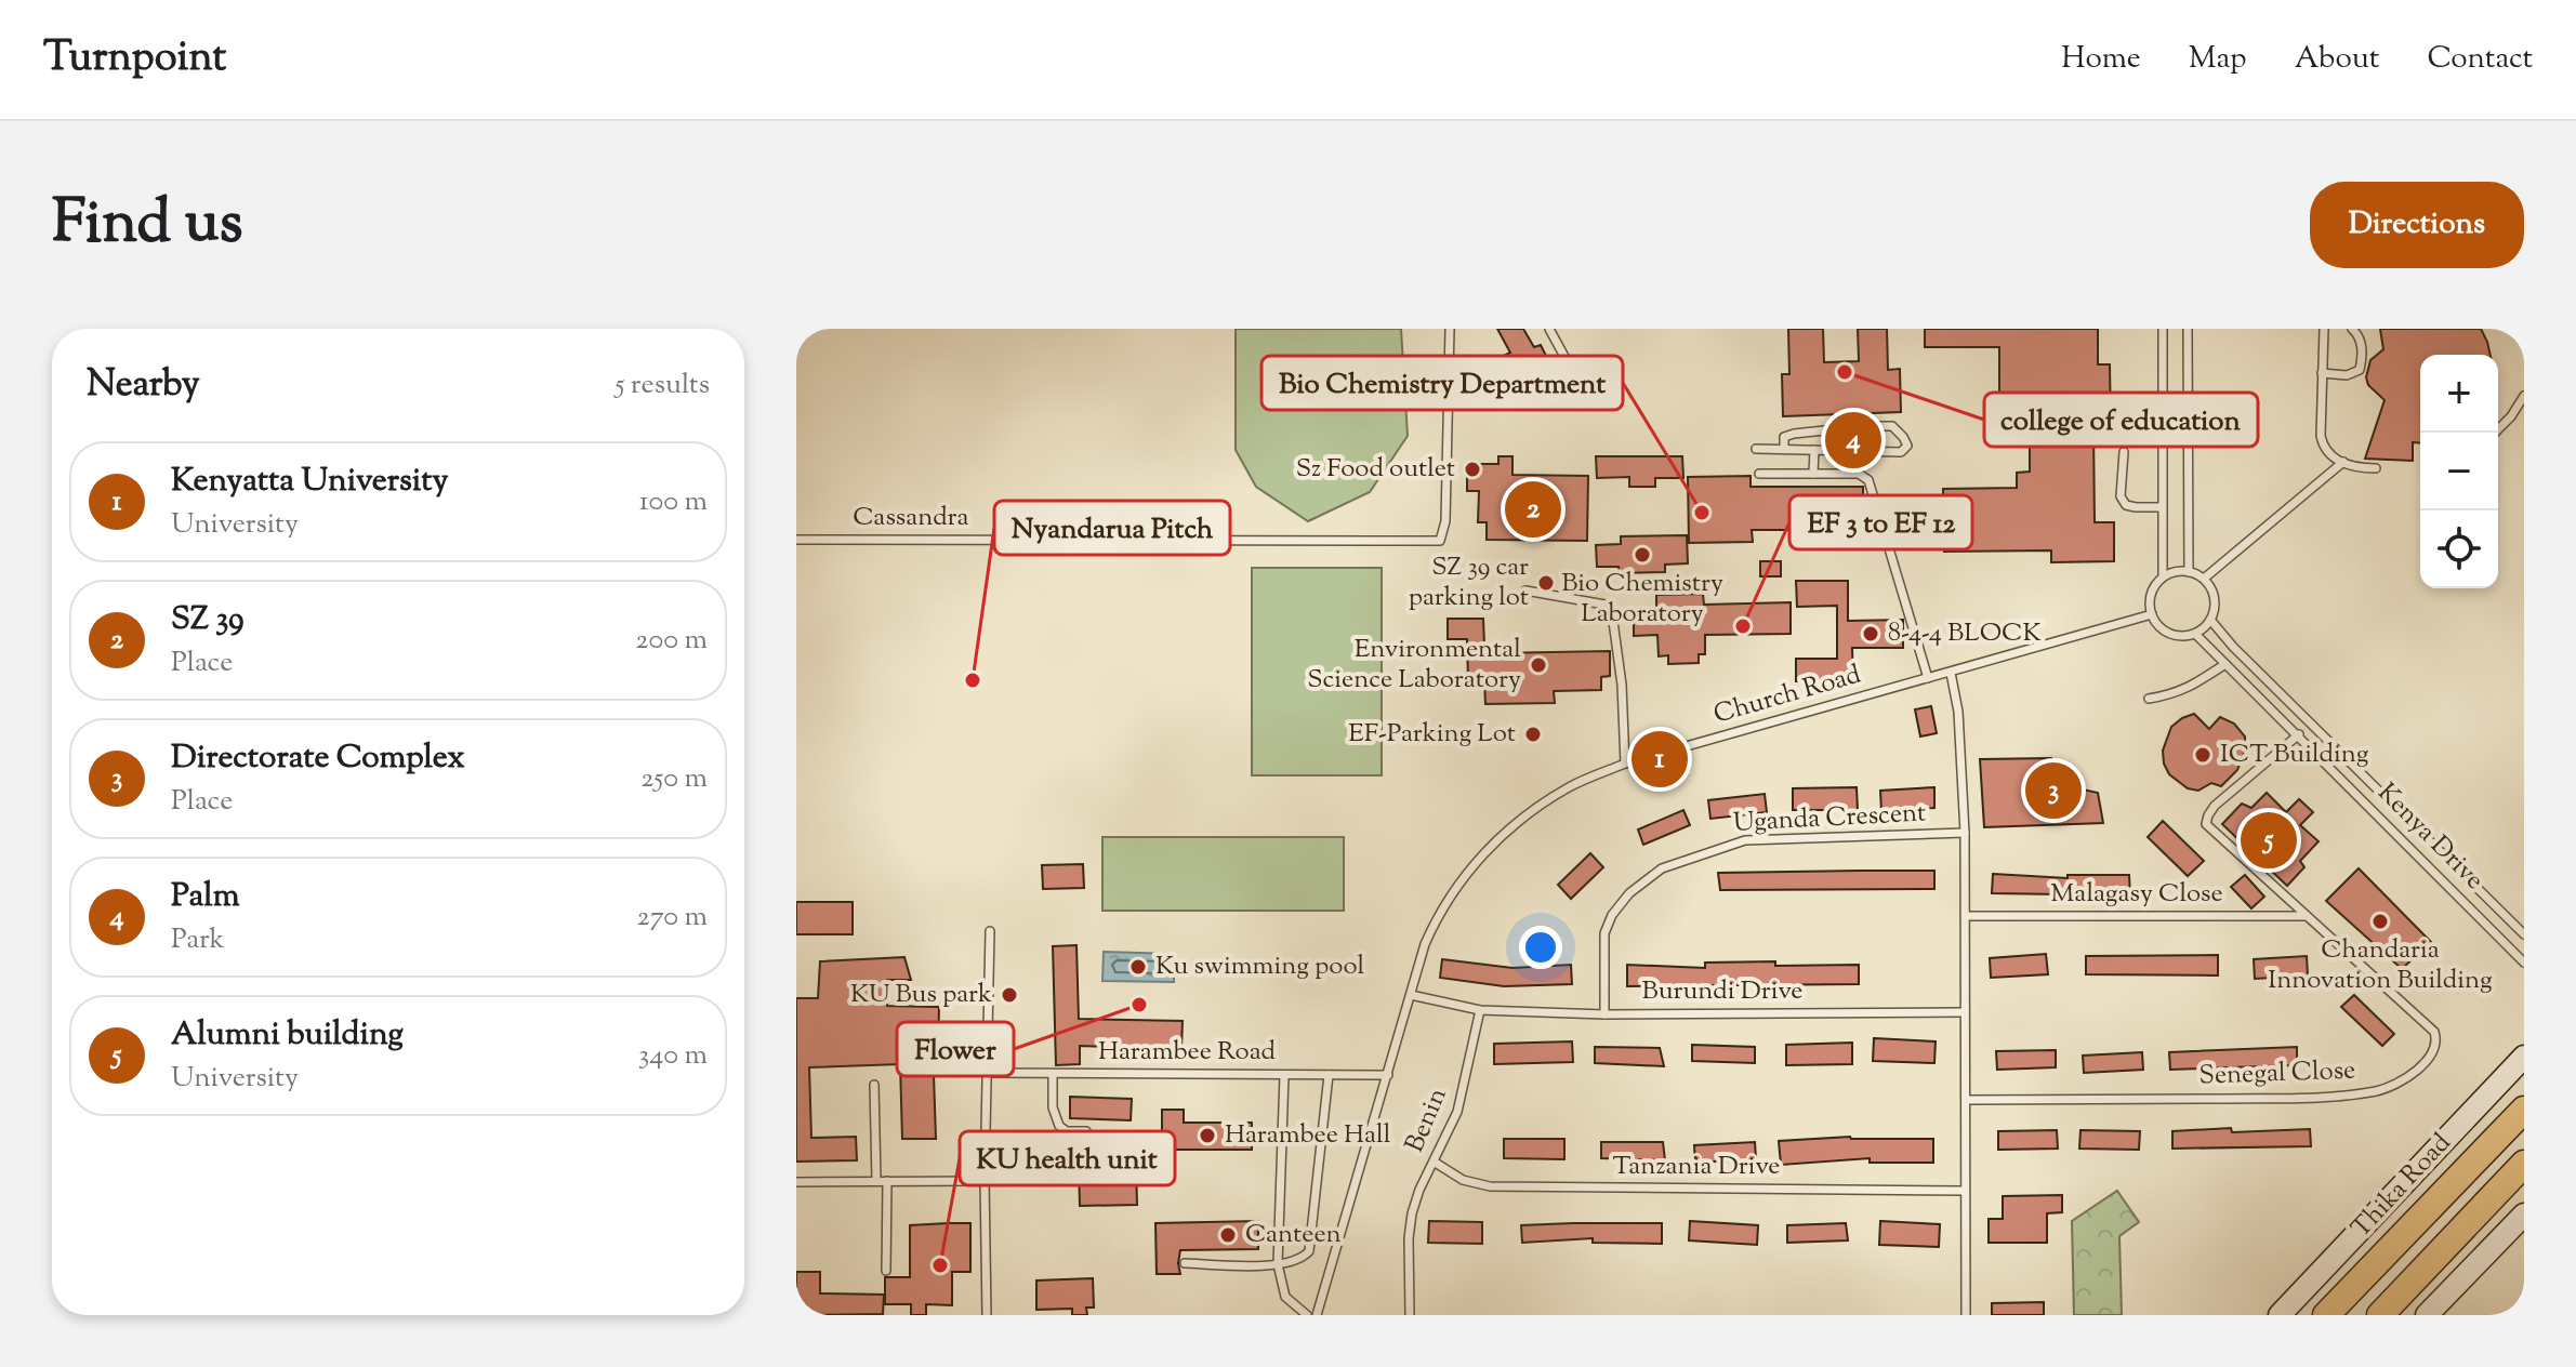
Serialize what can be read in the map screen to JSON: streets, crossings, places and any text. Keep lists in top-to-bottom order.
{
  "streets": {
    "highway": ["Thika Road"],
    "lane": [
      "Cassandra",
      "Church Road",
      "Uganda Crescent",
      "Kenya Drive",
      "Malagasy Close",
      "Burundi Drive",
      "Harambee Road",
      "Senegal Close",
      "Benin",
      "Tanzania Drive"
    ]
  },
  "crossings": [
    ["Church Road", "Kenya Drive"],
    ["Church Road", "Harambee Road"],
    ["Uganda Crescent", "Burundi Drive"],
    ["Malagasy Close", "Senegal Close"],
    ["Burundi Drive", "Benin"],
    ["Benin", "Tanzania Drive"]
  ],
  "places": [
    "college of education",
    "Sz Food outlet",
    "Bio Chemistry Department",
    "Bio Chemistry Laboratory",
    "SZ 39 car parking lot",
    "EF 3 to EF 12",
    "8-4-4 BLOCK",
    "Environmental Science Laboratory",
    "Nyandarua Pitch",
    "EF-Parking Lot",
    "ICT Building",
    "Chandaria Innovation Building",
    "Ku swimming pool",
    "KU Bus park",
    "Flower",
    "Harambee Hall",
    "Canteen",
    "KU health unit"
  ],
  "page": {
    "header": "Turnpoint",
    "nav": [
      "Home",
      "Map",
      "About",
      "Contact"
    ],
    "title": "Find us",
    "buttons": "Directions",
    "heading": ["Nearby", "5 results"],
    "map_buttons": ["+", "−"],
    "pins": [
      "4",
      "2",
      "1",
      "3",
      "5"
    ],
    "list": [
      {
        "mark": "1",
        "name": "Kenyatta University",
        "note": "University",
        "value": "100 m"
      },
      {
        "mark": "2",
        "name": "SZ 39",
        "note": "Place",
        "value": "200 m"
      },
      {
        "mark": "3",
        "name": "Directorate Complex",
        "note": "Place",
        "value": "250 m"
      },
      {
        "mark": "4",
        "name": "Palm",
        "note": "Park",
        "value": "270 m"
      },
      {
        "mark": "5",
        "name": "Alumni building",
        "note": "University",
        "value": "340 m"
      }
    ]
  }
}
